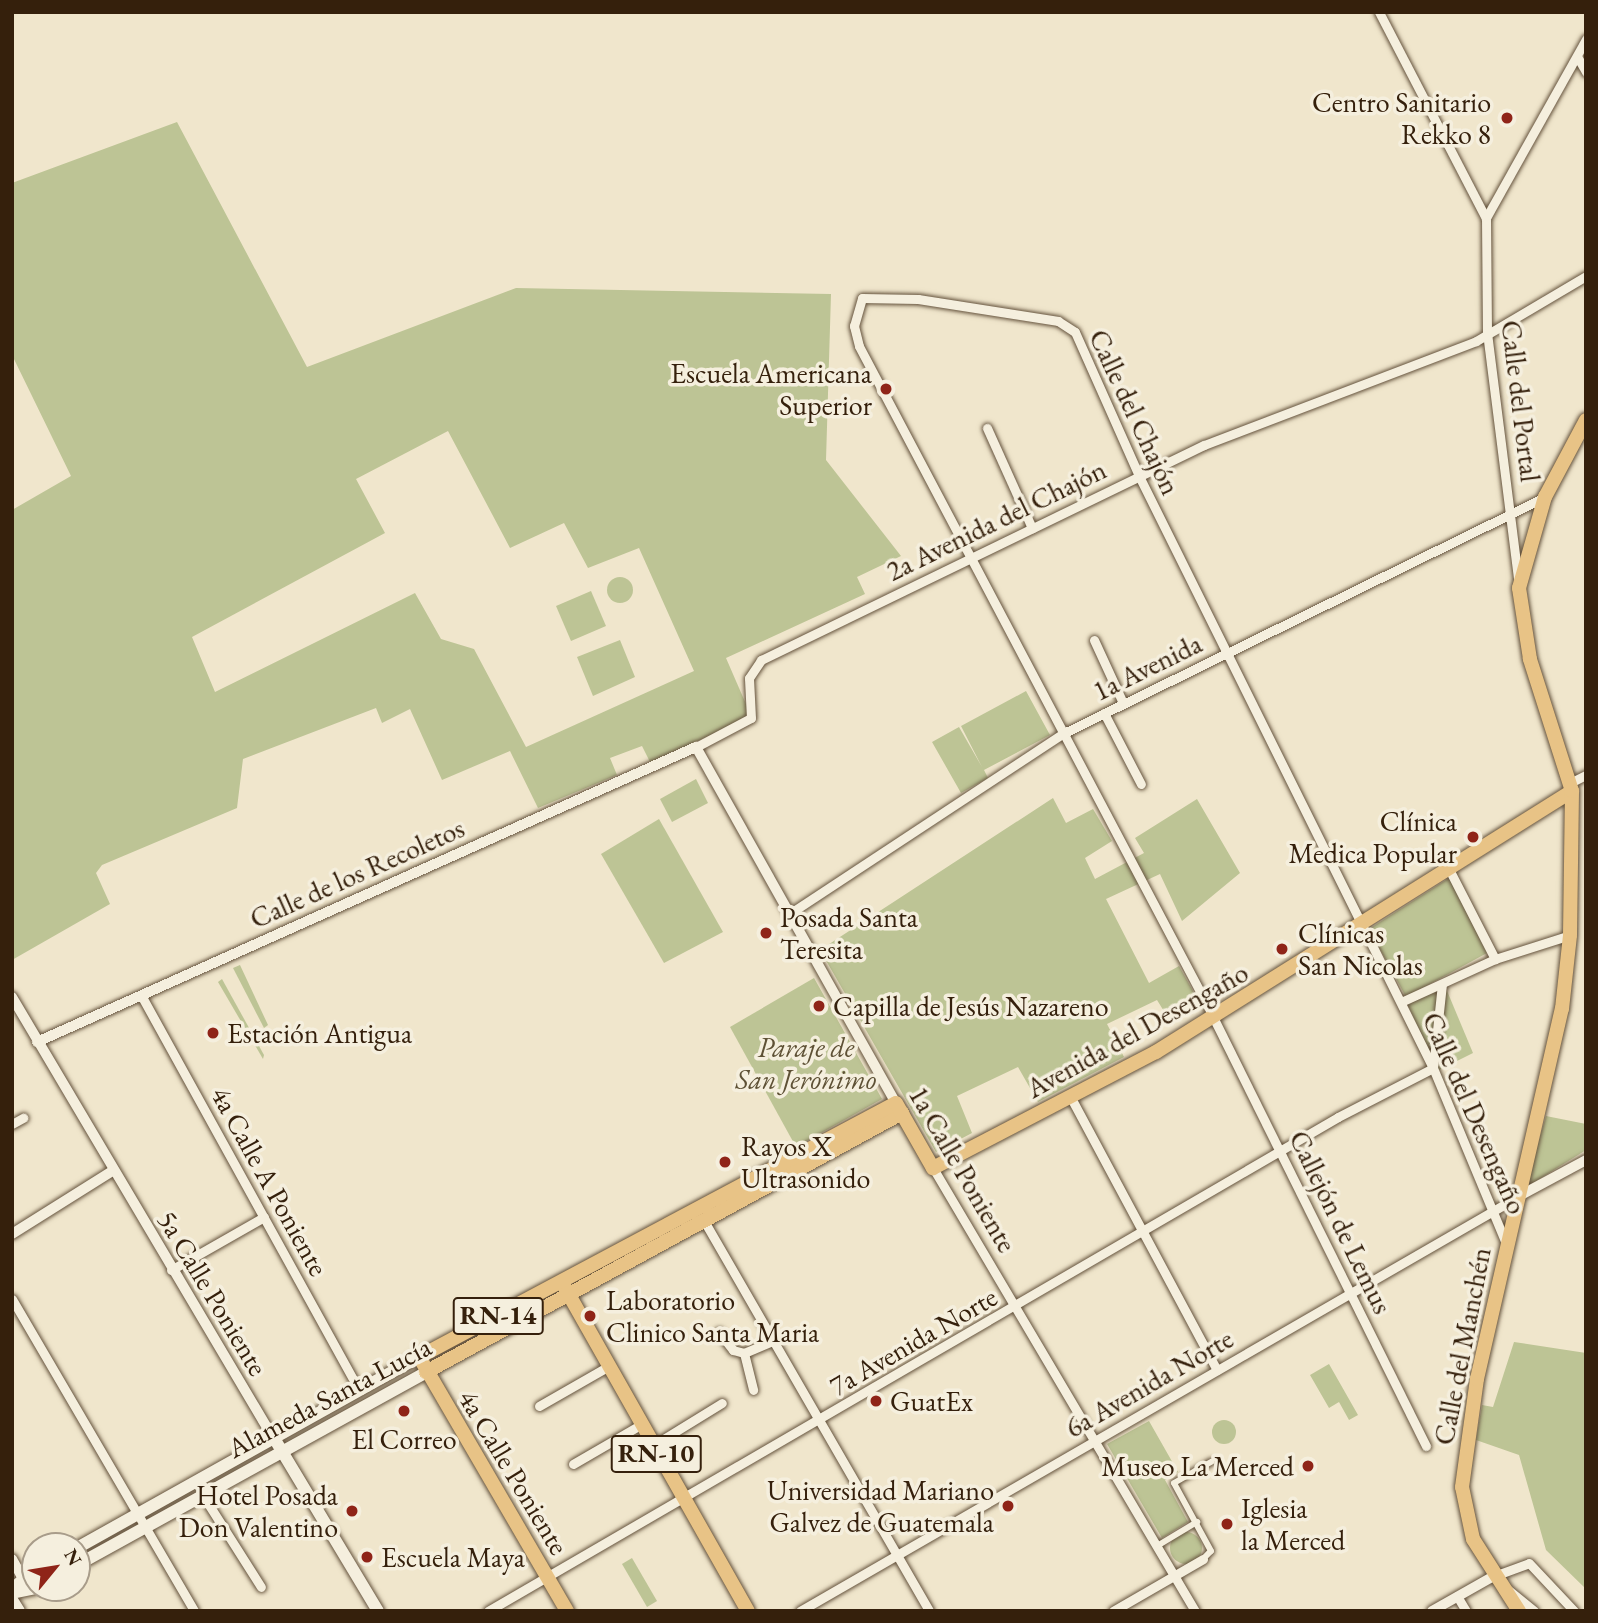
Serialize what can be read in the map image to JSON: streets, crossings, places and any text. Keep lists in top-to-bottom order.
{
  "streets": {
    "main road": [
      "Avenida del Desengaño",
      "1a Calle Poniente",
      "5a Calle Poniente",
      "RN-14",
      "Calle del Manchén",
      "Alameda Santa Lucía",
      "RN-10",
      "4a Calle Poniente"
    ],
    "street": [
      "Calle del Portal",
      "Calle del Chajón",
      "2a Avenida del Chajón",
      "1a Avenida",
      "Calle de los Recoletos",
      "Calle del Desengaño",
      "4a Calle A Poniente",
      "Callejón de Lemus",
      "7a Avenida Norte",
      "6a Avenida Norte"
    ]
  },
  "crossings": [
    ["Calle del Portal", "2a Avenida del Chajón"],
    ["Calle del Portal", "1a Avenida"],
    ["Calle del Portal", "Calle del Manchén"],
    ["Calle del Chajón", "2a Avenida del Chajón"],
    ["Calle del Chajón", "1a Avenida"],
    ["Calle del Chajón", "Avenida del Desengaño"],
    ["Calle del Chajón", "Calle del Desengaño"],
    ["Calle del Chajón", "Callejón de Lemus"],
    ["2a Avenida del Chajón", "Calle de los Recoletos"],
    ["2a Avenida del Chajón", "1a Calle Poniente"],
    ["2a Avenida del Chajón", "Callejón de Lemus"],
    ["1a Avenida", "1a Calle Poniente"],
    ["1a Avenida", "Callejón de Lemus"],
    ["Calle de los Recoletos", "1a Calle Poniente"],
    ["Calle de los Recoletos", "4a Calle A Poniente"],
    ["Calle de los Recoletos", "5a Calle Poniente"],
    ["Avenida del Desengaño", "Calle del Desengaño"],
    ["Avenida del Desengaño", "1a Calle Poniente"],
    ["Avenida del Desengaño", "Callejón de Lemus"],
    ["Avenida del Desengaño", "Calle del Manchén"],
    ["Calle del Desengaño", "7a Avenida Norte"],
    ["Calle del Desengaño", "Calle del Manchén"],
    ["Calle del Desengaño", "6a Avenida Norte"],
    ["1a Calle Poniente", "7a Avenida Norte"],
    ["1a Calle Poniente", "6a Avenida Norte"],
    ["1a Calle Poniente", "Alameda Santa Lucía"],
    ["4a Calle A Poniente", "Alameda Santa Lucía"],
    ["Callejón de Lemus", "7a Avenida Norte"],
    ["Callejón de Lemus", "6a Avenida Norte"],
    ["5a Calle Poniente", "Alameda Santa Lucía"],
    ["7a Avenida Norte", "RN-10"],
    ["7a Avenida Norte", "4a Calle Poniente"],
    ["Calle del Manchén", "6a Avenida Norte"],
    ["Alameda Santa Lucía", "RN-10"],
    ["Alameda Santa Lucía", "4a Calle Poniente"]
  ],
  "parks": ["Paraje de San Jerónimo"],
  "places": [
    "Centro Sanitario Rekko 8",
    "Escuela Americana Superior",
    "Clínica Medica Popular",
    "Posada Santa Teresita",
    "Clínicas San Nicolas",
    "Capilla de Jesús Nazareno",
    "Estación Antigua",
    "Rayos X Ultrasonido",
    "Laboratorio Clinico Santa Maria",
    "GuatEx",
    "El Correo",
    "Museo La Merced",
    "Universidad Mariano Galvez de Guatemala",
    "Hotel Posada Don Valentino",
    "Iglesia la Merced",
    "Escuela Maya"
  ],
  "north": "top right"
}
